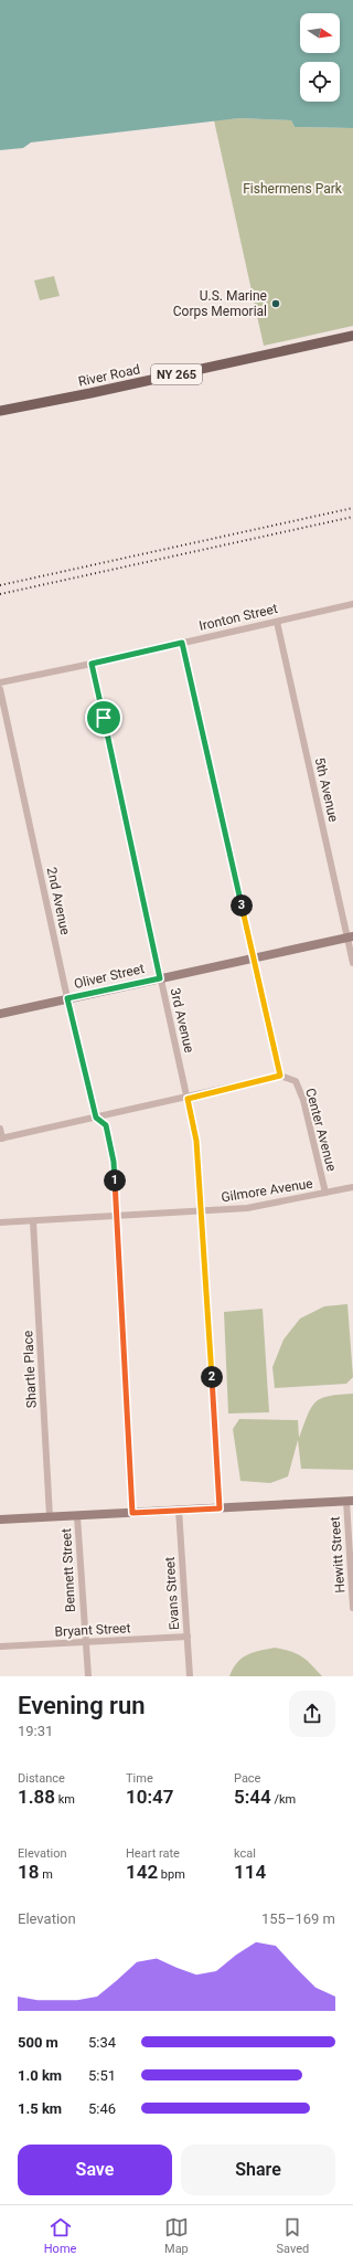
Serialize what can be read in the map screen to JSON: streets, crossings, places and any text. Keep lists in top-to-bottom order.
{
  "streets": {
    "main road": ["NY 265", "River Road", "Oliver Street"],
    "street": [
      "Ironton Street",
      "5th Avenue",
      "2nd Avenue",
      "3rd Avenue",
      "Center Avenue",
      "Gilmore Avenue",
      "Shartle Place",
      "Hewitt Street",
      "Bennett Street",
      "Evans Street",
      "Bryant Street"
    ]
  },
  "crossings": [
    ["Ironton Street", "5th Avenue"],
    ["Ironton Street", "3rd Avenue"],
    ["5th Avenue", "Oliver Street"],
    ["2nd Avenue", "Oliver Street"],
    ["Oliver Street", "3rd Avenue"],
    ["3rd Avenue", "Gilmore Avenue"],
    ["Center Avenue", "Gilmore Avenue"],
    ["Gilmore Avenue", "Shartle Place"],
    ["Bennett Street", "Bryant Street"],
    ["Evans Street", "Bryant Street"]
  ],
  "parks": ["Fishermens Park"],
  "places": ["U.S. Marine Corps Memorial"],
  "north": "right",
  "page": {
    "pins": ["3", "1", "2"],
    "heading": ["Evening run", "19:31"],
    "stats": [
      ["Distance", "1.88 km"],
      ["Time", "10:47"],
      ["Pace", "5:44 /km"],
      ["Elevation", "18 m"],
      ["Heart rate", "142 bpm"],
      ["kcal", "114"]
    ],
    "chart": ["Elevation", "155–169 m"],
    "list": [
      {
        "name": "500 m",
        "note": "5:34"
      },
      {
        "name": "1.0 km",
        "note": "5:51"
      },
      {
        "name": "1.5 km",
        "note": "5:46"
      }
    ],
    "buttons": ["Save", "Share"],
    "tabs": ["Home", "Map", "Saved"]
  }
}
